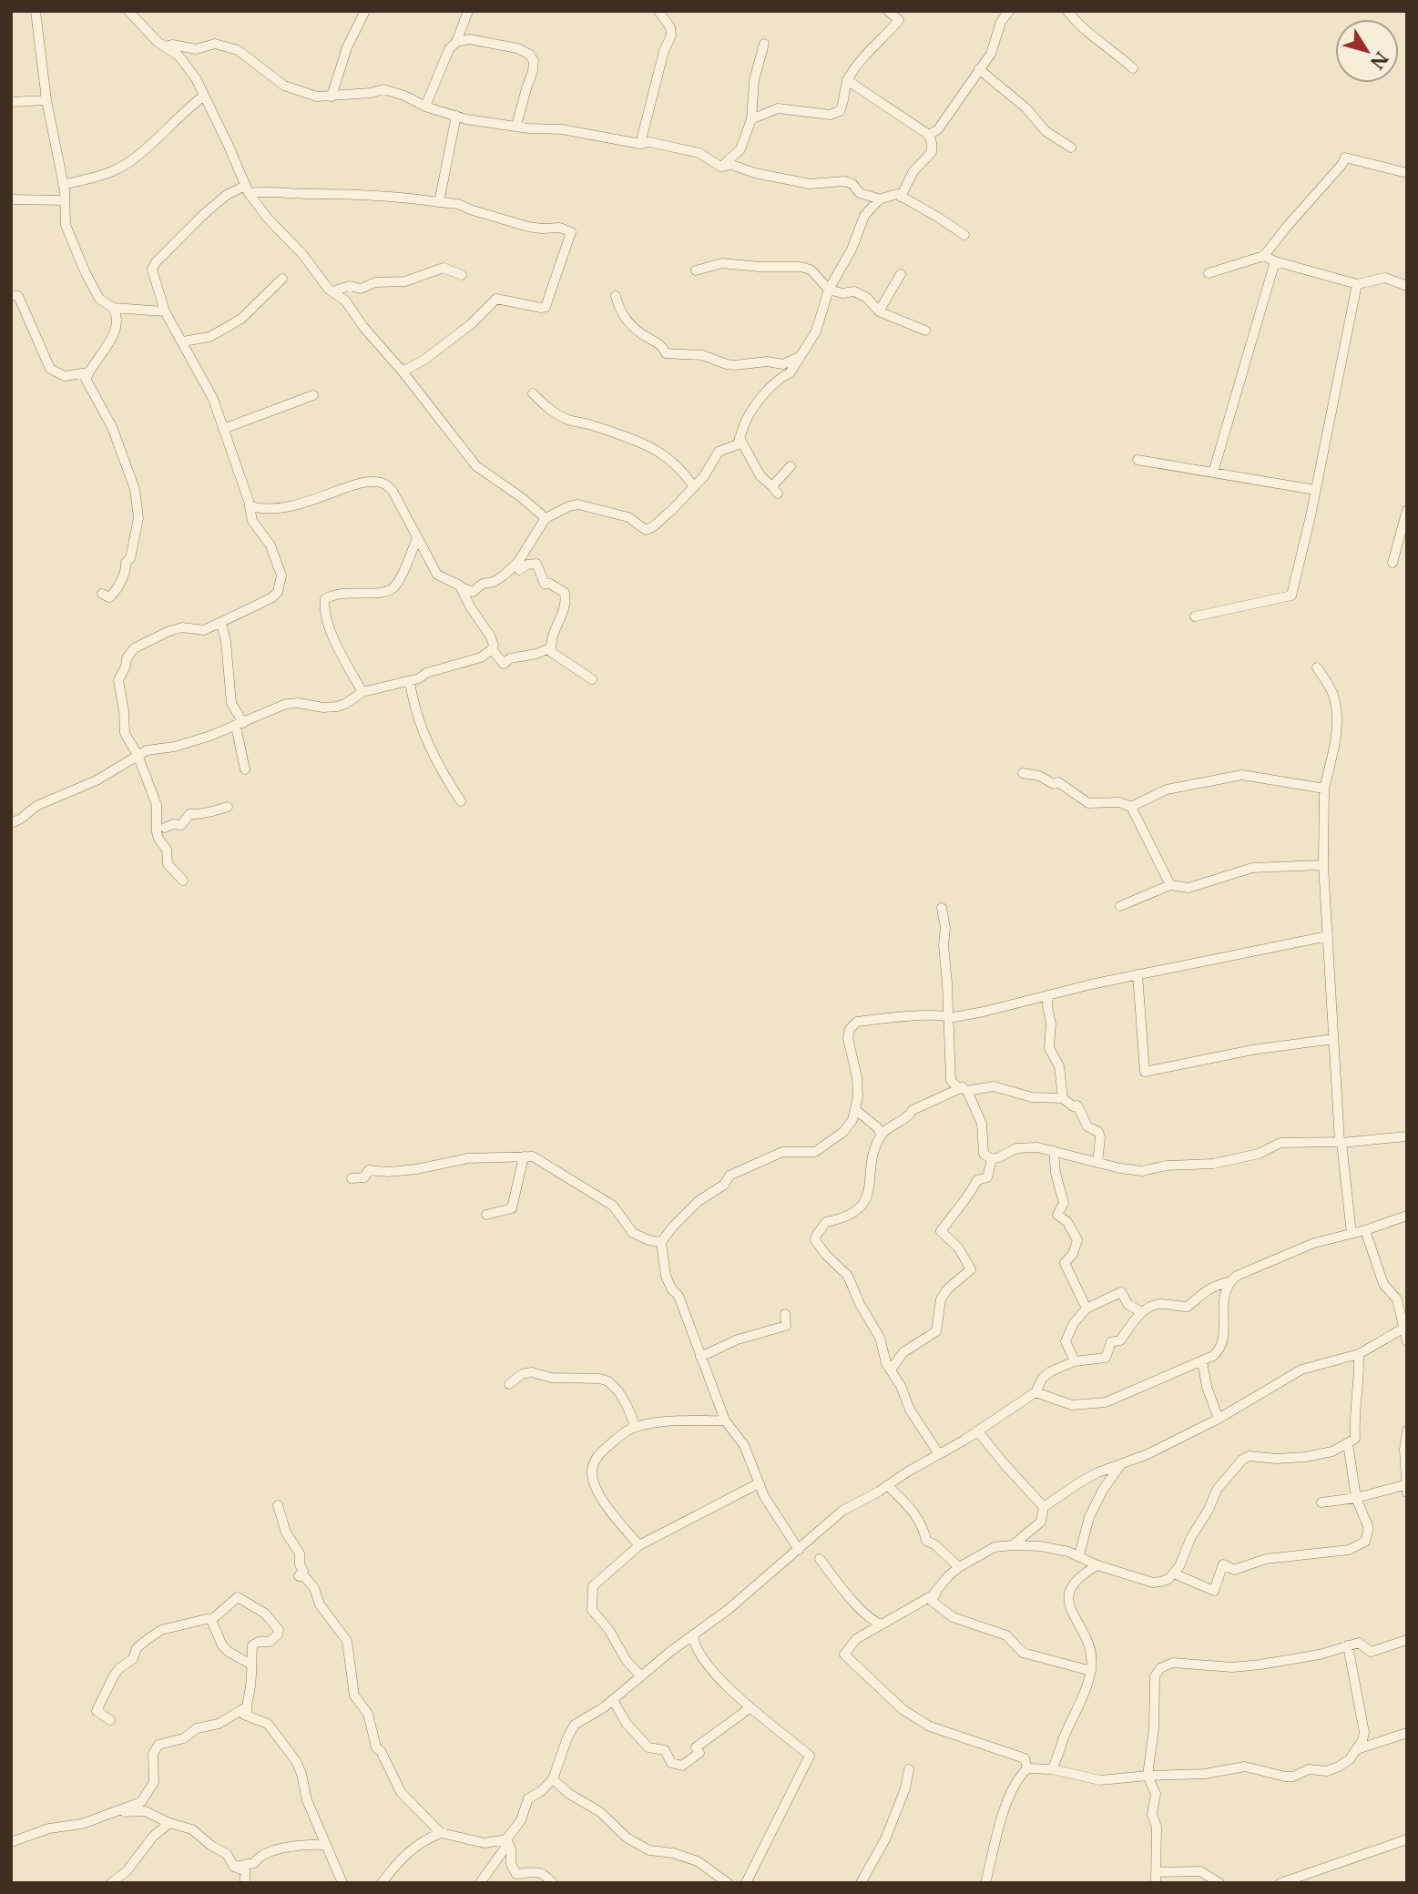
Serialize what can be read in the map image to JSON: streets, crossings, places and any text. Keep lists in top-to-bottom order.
{
  "north": "bottom right"
}
